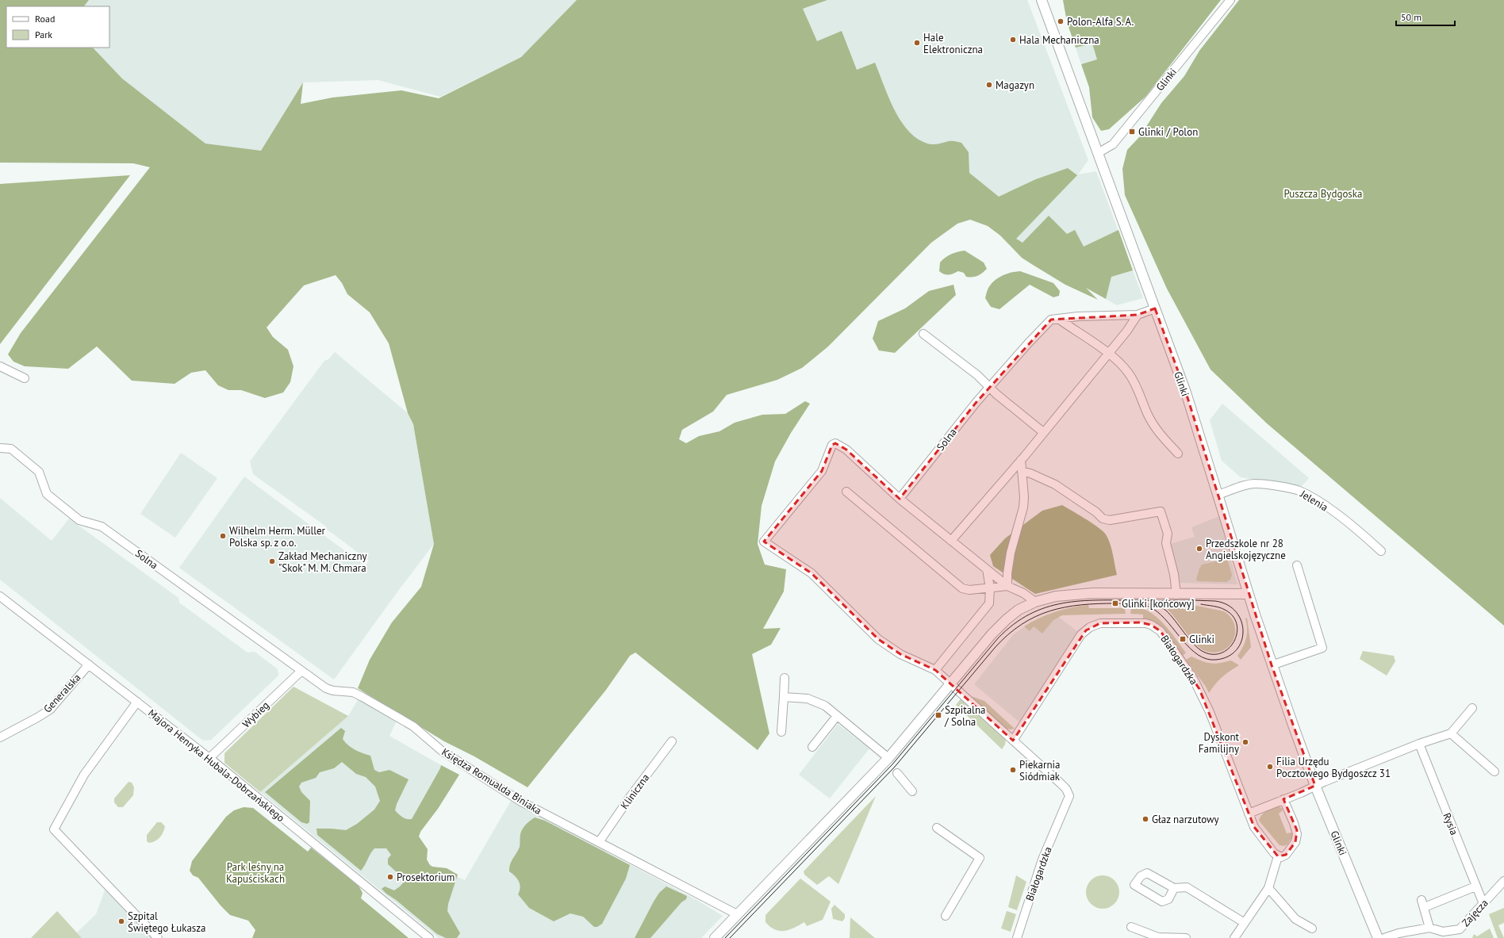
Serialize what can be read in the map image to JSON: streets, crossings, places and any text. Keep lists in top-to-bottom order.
{
  "streets": {
    "street": [
      "Glinki",
      "Solna",
      "Jelenia",
      "Białogardzka",
      "Generalska",
      "Wybieg",
      "Majora Henryka Hubala-Dobrzańskiego",
      "Księdza Romualda Biniaka",
      "Kliniczna",
      "Rysia",
      "Zajęcza"
    ]
  },
  "crossings": [
    ["Glinki", "Solna"],
    ["Glinki", "Jelenia"],
    ["Solna", "Białogardzka"],
    ["Solna", "Wybieg"],
    ["Solna", "Księdza Romualda Biniaka"],
    ["Generalska", "Majora Henryka Hubala-Dobrzańskiego"],
    ["Wybieg", "Majora Henryka Hubala-Dobrzańskiego"],
    ["Wybieg", "Księdza Romualda Biniaka"],
    ["Księdza Romualda Biniaka", "Kliniczna"],
    ["Rysia", "Zajęcza"]
  ],
  "parks": ["Puszcza Bydgoska", "Park leśny na Kapuściskach"],
  "places": {
    "other": [
      "Polon-Alfa S. A.",
      "Hala Mechaniczna",
      "Hale Elektroniczna",
      "Magazyn",
      "Wilhelm Herm. Müller Polska sp. z o.o.",
      "Przedszkole nr 28 Angielskojęzyczne",
      "Zakład Mechaniczny \"Skok\" M. M. Chmara",
      "Dyskont Familijny",
      "Filia Urzędu Pocztowego Bydgoszcz 31",
      "Piekarnia Siódmiak",
      "Głaz narzutowy",
      "Prosektorium",
      "Szpital Świętego Łukasza"
    ],
    "transit": [
      "Glinki / Polon",
      "Glinki [końcowy]",
      "Glinki",
      "Szpitalna / Solna"
    ]
  },
  "legend": ["Road", "Park"],
  "scale_bar": "50 m"
}
